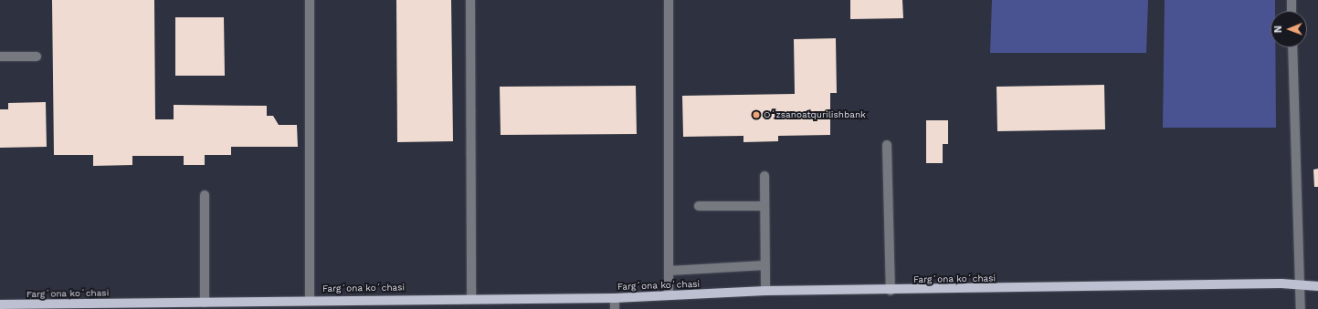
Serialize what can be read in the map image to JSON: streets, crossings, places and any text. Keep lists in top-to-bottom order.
{
  "streets": {
    "main road": ["Fargʻona koʻchasi"]
  },
  "places": ["Oʻzsanoatqurilishbank"],
  "north": "left"
}
